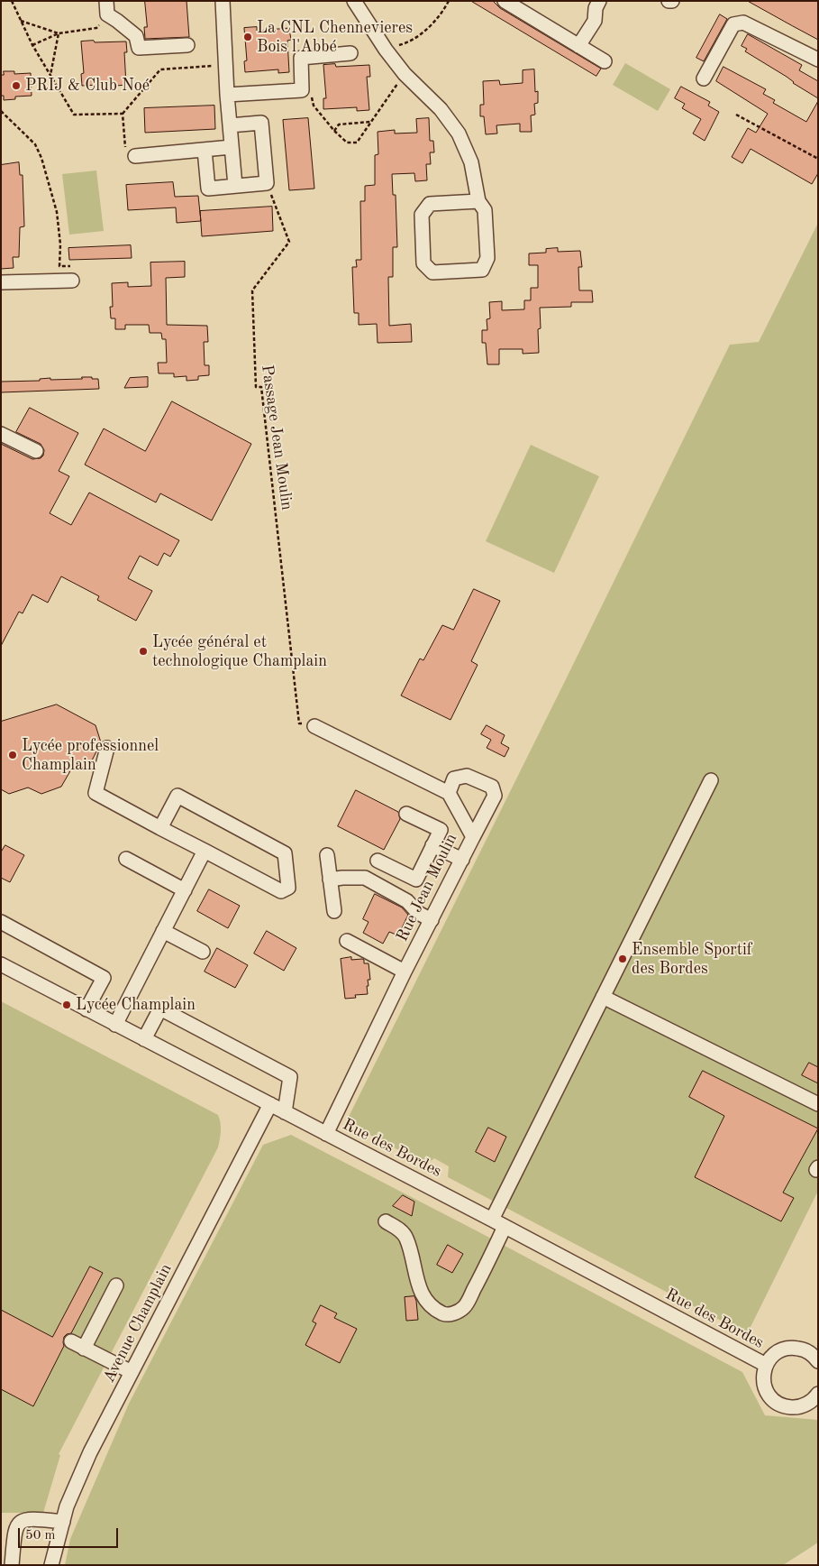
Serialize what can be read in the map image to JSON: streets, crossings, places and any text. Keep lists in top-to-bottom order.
{
  "streets": {
    "street": ["Rue Jean Moulin", "Rue des Bordes", "Avenue Champlain"],
    "path": ["Passage Jean Moulin"]
  },
  "crossings": [
    ["Rue Jean Moulin", "Rue des Bordes"],
    ["Rue des Bordes", "Avenue Champlain"]
  ],
  "places": [
    "La CNL Chennevieres Bois l'Abbé",
    "PRIJ & Club Noé",
    "Lycée général et technologique Champlain",
    "Lycée professionnel Champlain",
    "Ensemble Sportif des Bordes",
    "Lycée Champlain"
  ],
  "scale_bar": "50 m"
}
